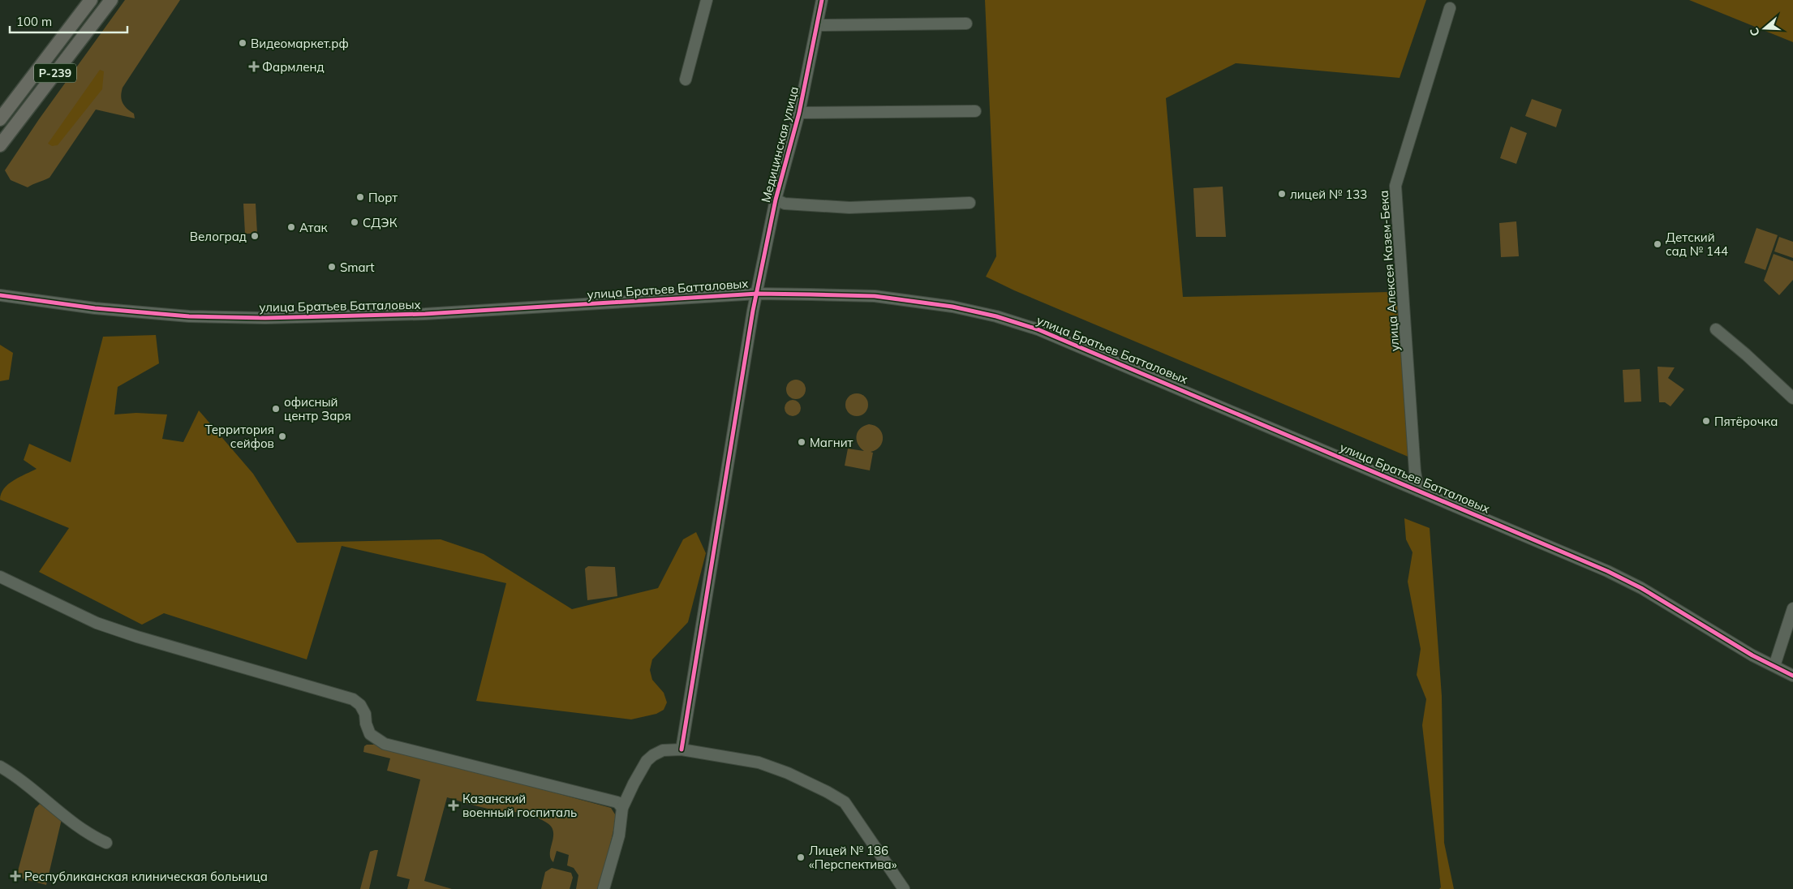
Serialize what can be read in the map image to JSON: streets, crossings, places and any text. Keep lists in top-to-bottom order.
{
  "streets": {
    "main road": ["Р-239"],
    "street": ["Медицинская улица", "улица Алексея Казем-Бека", "улица Братьев Батталовых"]
  },
  "crossings": [
    ["Медицинская улица", "улица Братьев Батталовых"],
    ["улица Алексея Казем-Бека", "улица Братьев Батталовых"]
  ],
  "places": {
    "other": [
      "Видеомаркет.рф",
      "лицей № 133",
      "Порт",
      "СДЭК",
      "Атак",
      "Велоград",
      "Детский сад № 144",
      "Smart",
      "офисный центр Заря",
      "Пятёрочка",
      "Территория сейфов",
      "Магнит",
      "Лицей № 186 «Перспектива»"
    ],
    "health": ["Фармленд", "Казанский военный госпиталь", "Республиканская клиническая больница"]
  },
  "scale_bar": "100 m",
  "north": "left"
}
